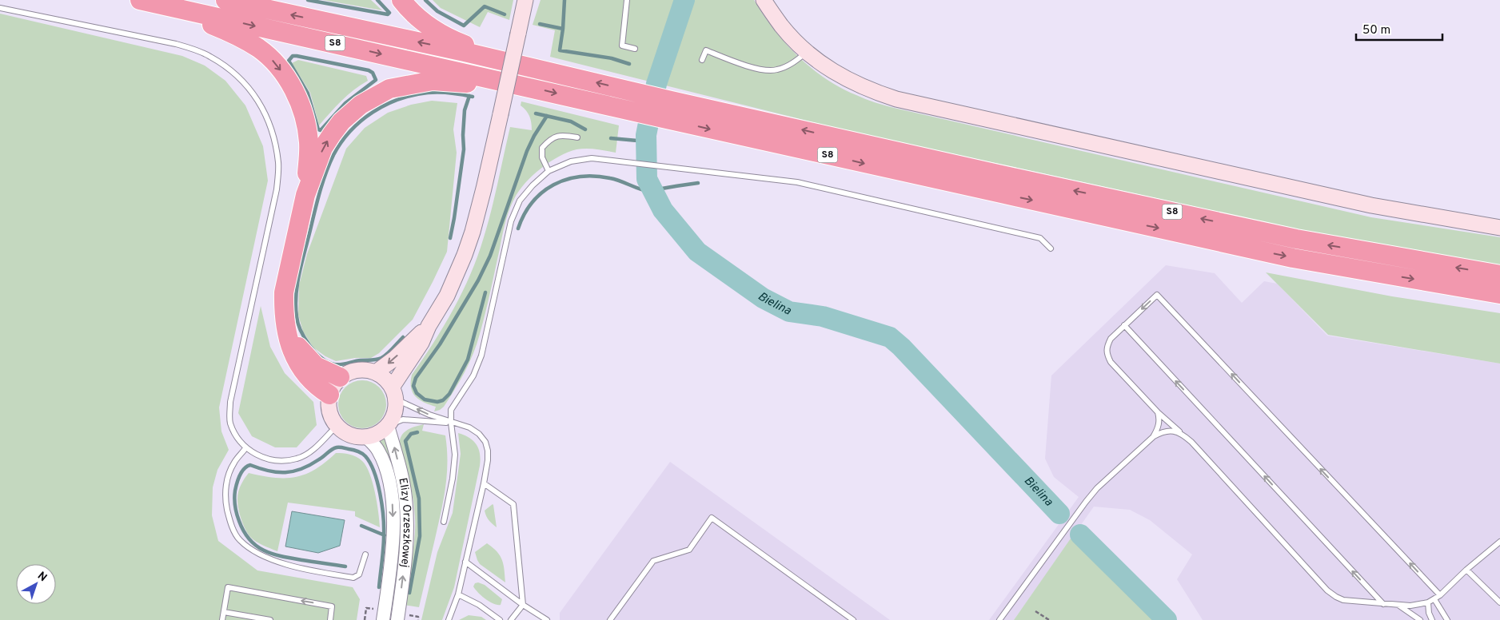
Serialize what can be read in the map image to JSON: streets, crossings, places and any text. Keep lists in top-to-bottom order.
{
  "streets": {
    "highway": ["S8"],
    "street": ["Elizy Orzeszkowej"]
  },
  "water": ["Bielina"],
  "scale_bar": "50 m",
  "north": "top right"
}
